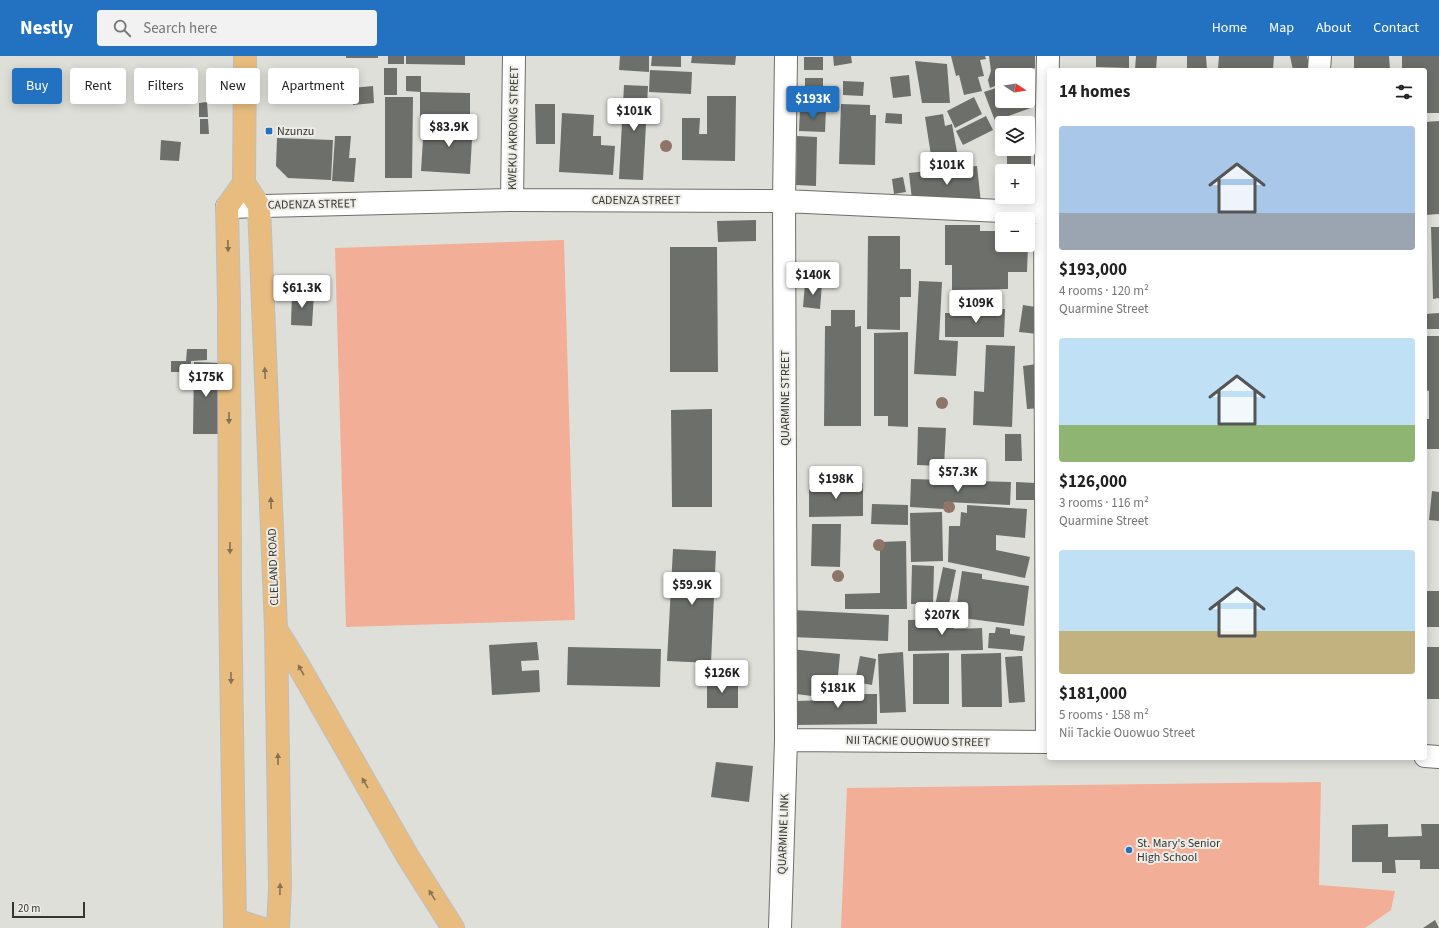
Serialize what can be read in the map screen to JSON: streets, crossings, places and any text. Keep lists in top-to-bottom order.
{
  "streets": {
    "main road": ["CLELAND ROAD"],
    "street": [
      "KWEKU AKRONG STREET",
      "CADENZA STREET",
      "QUARMINE STREET",
      "NII TACKIE OUOWUO STREET",
      "QUARMINE LINK"
    ]
  },
  "crossings": [
    ["KWEKU AKRONG STREET", "CADENZA STREET"],
    ["CADENZA STREET", "QUARMINE STREET"],
    ["CADENZA STREET", "CLELAND ROAD"],
    ["QUARMINE STREET", "NII TACKIE OUOWUO STREET"],
    ["QUARMINE STREET", "QUARMINE LINK"],
    ["NII TACKIE OUOWUO STREET", "QUARMINE LINK"]
  ],
  "places": {
    "transit": ["Nzunzu"],
    "other": ["St. Mary's Senior High School"]
  },
  "scale_bar": "20 m",
  "north": "right",
  "page": {
    "header": "Nestly",
    "search": "Search here",
    "nav": [
      "Home",
      "Map",
      "About",
      "Contact"
    ],
    "map_buttons": ["+", "−"],
    "chip": [
      "Buy",
      "Rent",
      "Filters",
      "New",
      "Apartment"
    ],
    "heading": "14 homes",
    "price": [
      "$193K",
      "$101K",
      "$83.9K",
      "$101K",
      "$140K",
      "$61.3K",
      "$109K",
      "$175K",
      "$57.3K",
      "$198K",
      "$59.9K",
      "$207K",
      "$126K",
      "$181K"
    ],
    "list": [
      {
        "name": "$193,000",
        "note": "4 rooms · 120 m² · Quarmine Street"
      },
      {
        "name": "$126,000",
        "note": "3 rooms · 116 m² · Quarmine Street"
      },
      {
        "name": "$181,000",
        "note": "5 rooms · 158 m² · Nii Tackie Ouowuo Street"
      }
    ],
    "scale": "20 m"
  }
}
